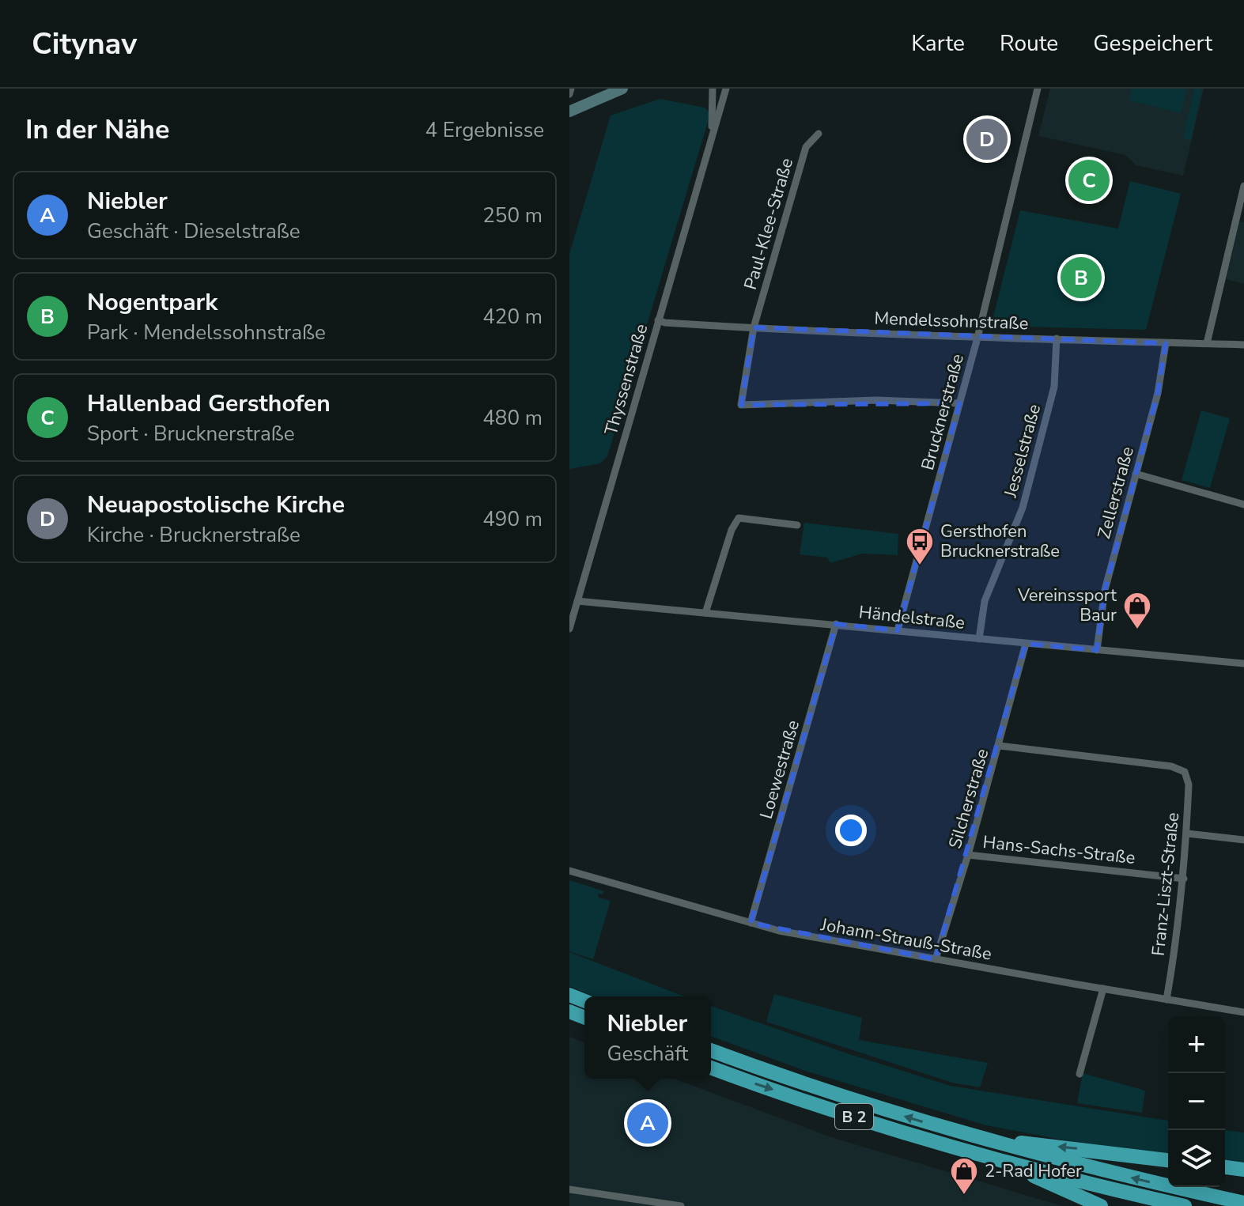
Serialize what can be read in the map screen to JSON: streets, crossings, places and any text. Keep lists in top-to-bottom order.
{
  "streets": {
    "highway": ["B 2"],
    "street": [
      "Paul-Klee-Straße",
      "Mendelssohnstraße",
      "Thyssenstraße",
      "Brucknerstraße",
      "Jesselstraße",
      "Zellerstraße",
      "Händelstraße",
      "Loewestraße",
      "Silcherstraße",
      "Hans-Sachs-Straße",
      "Franz-Liszt-Straße",
      "Johann-Strauß-Straße"
    ]
  },
  "crossings": [
    ["Paul-Klee-Straße", "Mendelssohnstraße"],
    ["Paul-Klee-Straße", "Brucknerstraße"],
    ["Mendelssohnstraße", "Thyssenstraße"],
    ["Mendelssohnstraße", "Brucknerstraße"],
    ["Mendelssohnstraße", "Jesselstraße"],
    ["Mendelssohnstraße", "Zellerstraße"],
    ["Thyssenstraße", "Händelstraße"],
    ["Brucknerstraße", "Händelstraße"],
    ["Jesselstraße", "Händelstraße"],
    ["Zellerstraße", "Händelstraße"],
    ["Händelstraße", "Loewestraße"],
    ["Händelstraße", "Silcherstraße"],
    ["Loewestraße", "Johann-Strauß-Straße"],
    ["Silcherstraße", "Hans-Sachs-Straße"],
    ["Silcherstraße", "Franz-Liszt-Straße"],
    ["Silcherstraße", "Johann-Strauß-Straße"],
    ["Hans-Sachs-Straße", "Franz-Liszt-Straße"],
    ["Franz-Liszt-Straße", "Johann-Strauß-Straße"]
  ],
  "places": {
    "bus stop": ["Gersthofen Brucknerstraße"],
    "shop": ["Vereinssport Baur", "2-Rad Hofer"]
  },
  "page": {
    "header": "Citynav",
    "nav": ["Karte", "Route", "Gespeichert"],
    "heading": ["In der Nähe", "4 Ergebnisse"],
    "pins": [
      "D",
      "C",
      "B",
      "A"
    ],
    "list": [
      {
        "mark": "A",
        "name": "Niebler",
        "note": "Geschäft · Dieselstraße",
        "value": "250 m"
      },
      {
        "mark": "B",
        "name": "Nogentpark",
        "note": "Park · Mendelssohnstraße",
        "value": "420 m"
      },
      {
        "mark": "C",
        "name": "Hallenbad Gersthofen",
        "note": "Sport · Brucknerstraße",
        "value": "480 m"
      },
      {
        "mark": "D",
        "name": "Neuapostolische Kirche",
        "note": "Kirche · Brucknerstraße",
        "value": "490 m"
      }
    ],
    "popup": ["Niebler", "Geschäft"],
    "map_buttons": ["+", "−"]
  }
}
